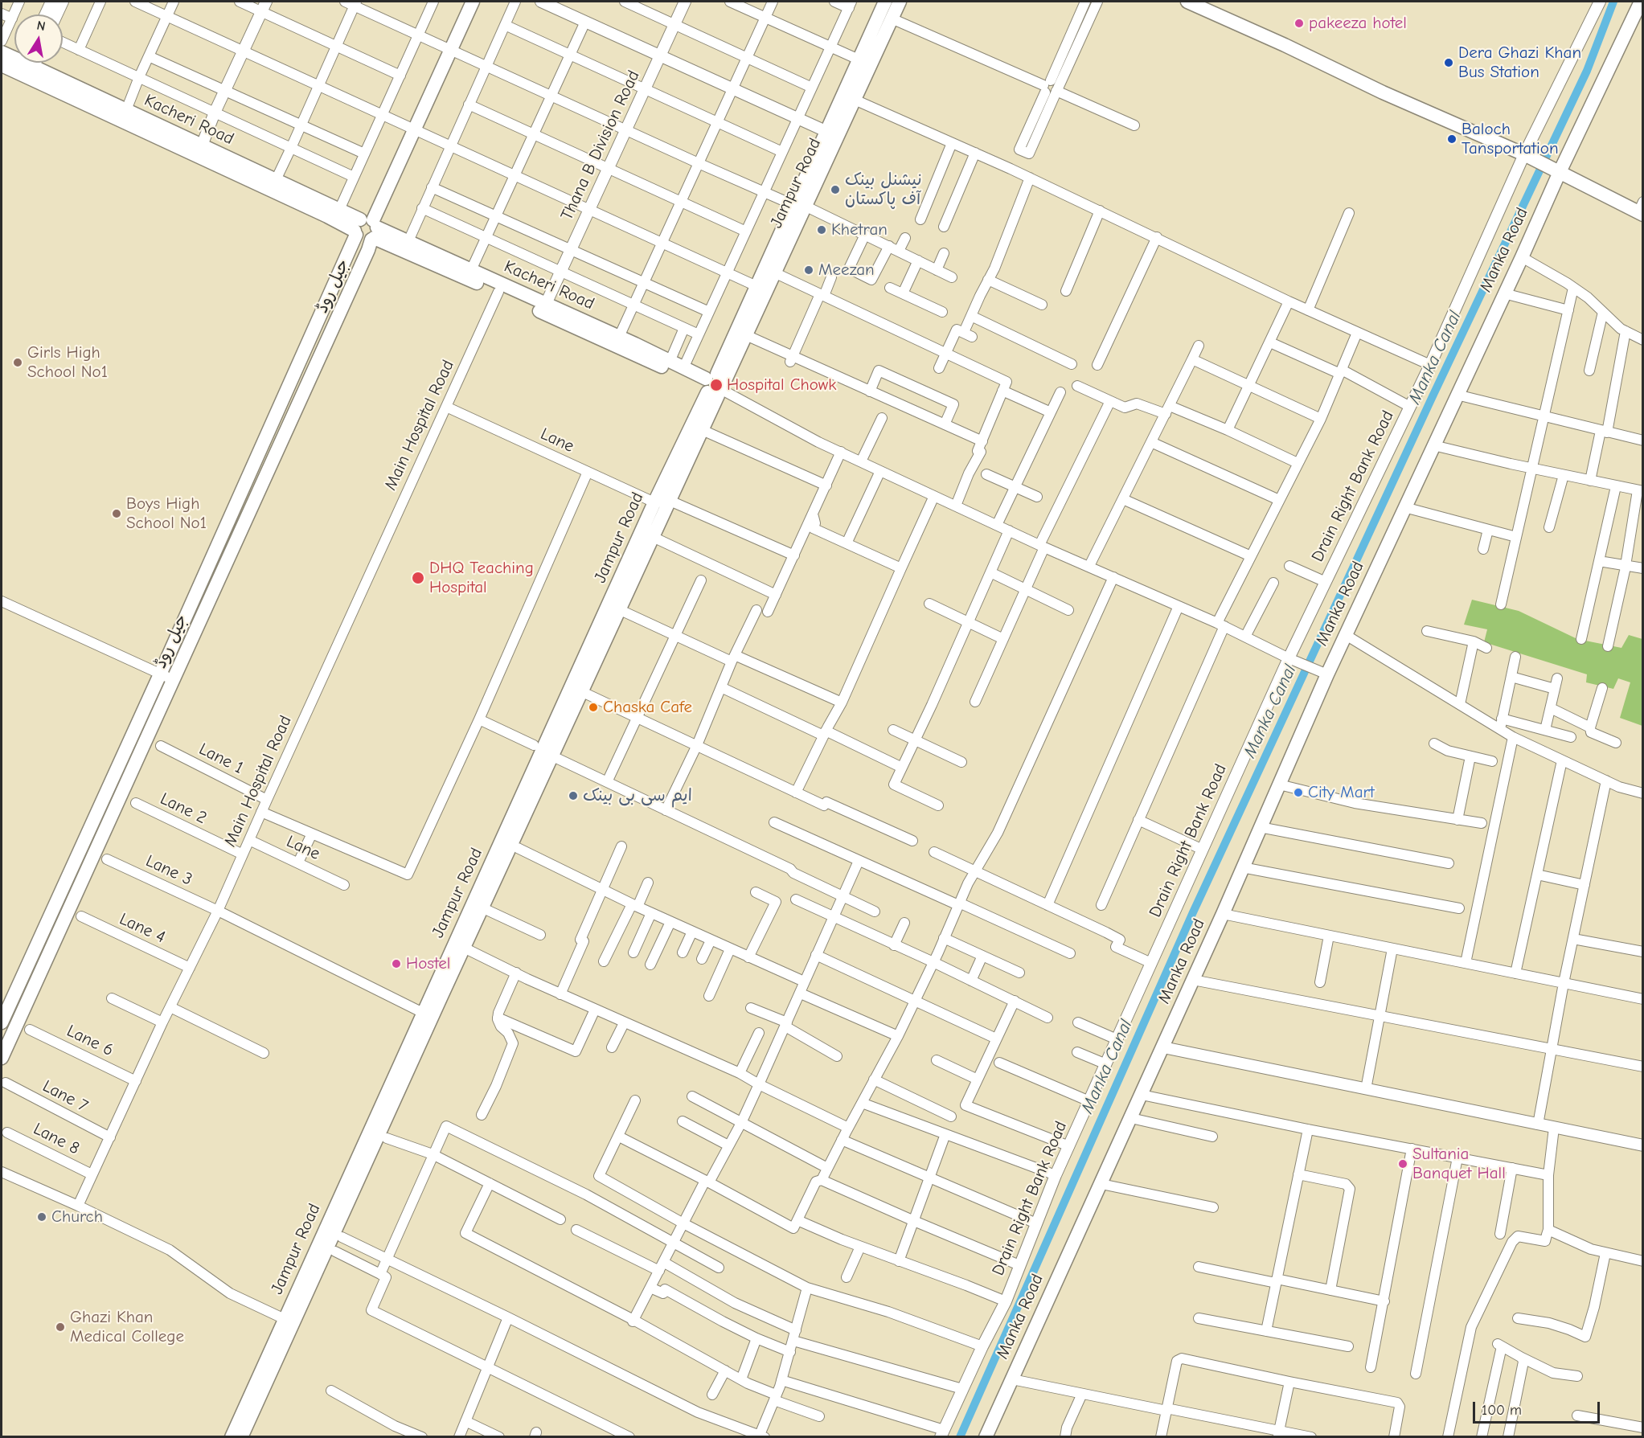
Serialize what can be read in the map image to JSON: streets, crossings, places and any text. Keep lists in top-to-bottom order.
{
  "streets": {
    "main road": [
      "Kacheri Road",
      "Jampur Road",
      "Manka Road",
      "جیل روڈ"
    ],
    "street": [
      "Thana B Division Road",
      "Main Hospital Road",
      "Lane",
      "Drain Right Bank Road",
      "Lane 1",
      "Lane 2",
      "Lane 3",
      "Lane 4",
      "Lane 6",
      "Lane 7",
      "Lane 8"
    ]
  },
  "crossings": [
    ["Kacheri Road", "Thana B Division Road"],
    ["Kacheri Road", "Jampur Road"],
    ["Kacheri Road", "جیل روڈ"],
    ["Kacheri Road", "Main Hospital Road"],
    ["Jampur Road", "Lane"],
    ["Jampur Road", "Lane 3"],
    ["Main Hospital Road", "Lane"],
    ["Main Hospital Road", "Lane 1"],
    ["Main Hospital Road", "Lane 2"],
    ["Main Hospital Road", "Lane 3"],
    ["Main Hospital Road", "Lane 4"],
    ["Main Hospital Road", "Lane 6"],
    ["Main Hospital Road", "Lane 7"],
    ["Main Hospital Road", "Lane 8"]
  ],
  "water": ["Manka Canal"],
  "places": [
    "pakeeza hotel",
    "Dera Ghazi Khan Bus Station",
    "Baloch Tansportation",
    "نیشنل بینک آف پاکستان",
    "Khetran",
    "Meezan",
    "Girls High School No1",
    "Hospital Chowk",
    "Boys High School No1",
    "DHQ Teaching Hospital",
    "Chaska Cafe",
    "City Mart",
    "ایم سی بی بینک",
    "Hostel",
    "Sultania Banquet Hall",
    "Church",
    "Ghazi Khan Medical College"
  ],
  "scale_bar": "100 m",
  "north": "top"
}
